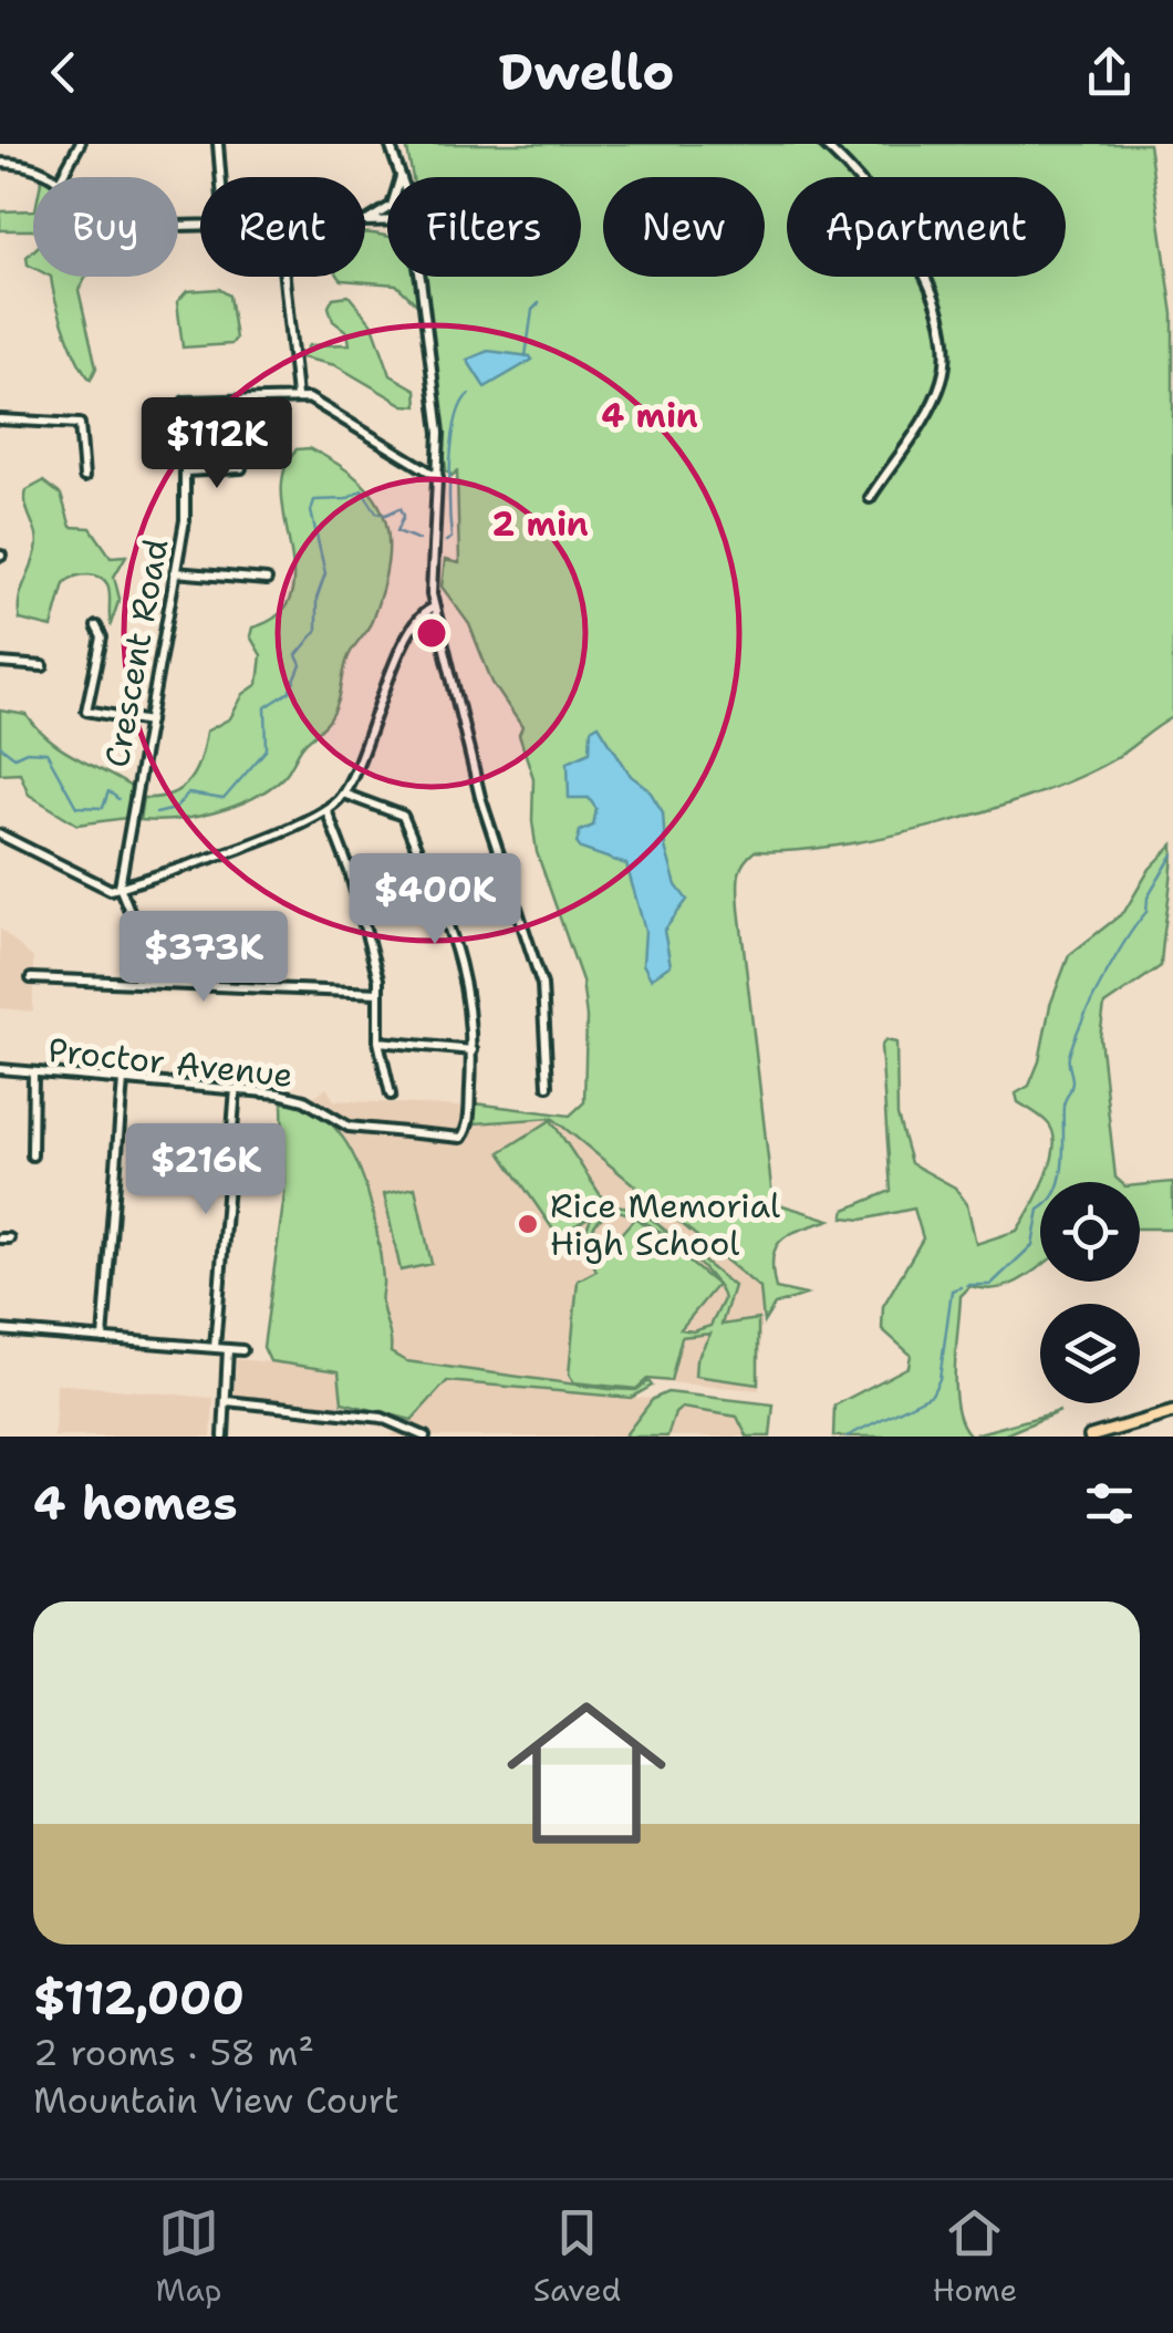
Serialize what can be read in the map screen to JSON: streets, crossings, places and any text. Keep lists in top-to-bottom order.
{
  "streets": {
    "street": ["Crescent Road", "Proctor Avenue"]
  },
  "places": ["Rice Memorial High School"],
  "page": {
    "header": "Dwello",
    "chip": [
      "Buy",
      "Rent",
      "Filters",
      "New",
      "Apartment"
    ],
    "price": [
      "$112K",
      "$400K",
      "$373K",
      "$216K"
    ],
    "heading": "4 homes",
    "list": [
      {
        "name": "$112,000",
        "note": "2 rooms · 58 m² · Mountain View Court"
      }
    ],
    "tabs": ["Map", "Saved", "Home"]
  },
  "rings": ["4 min", "2 min"]
}
